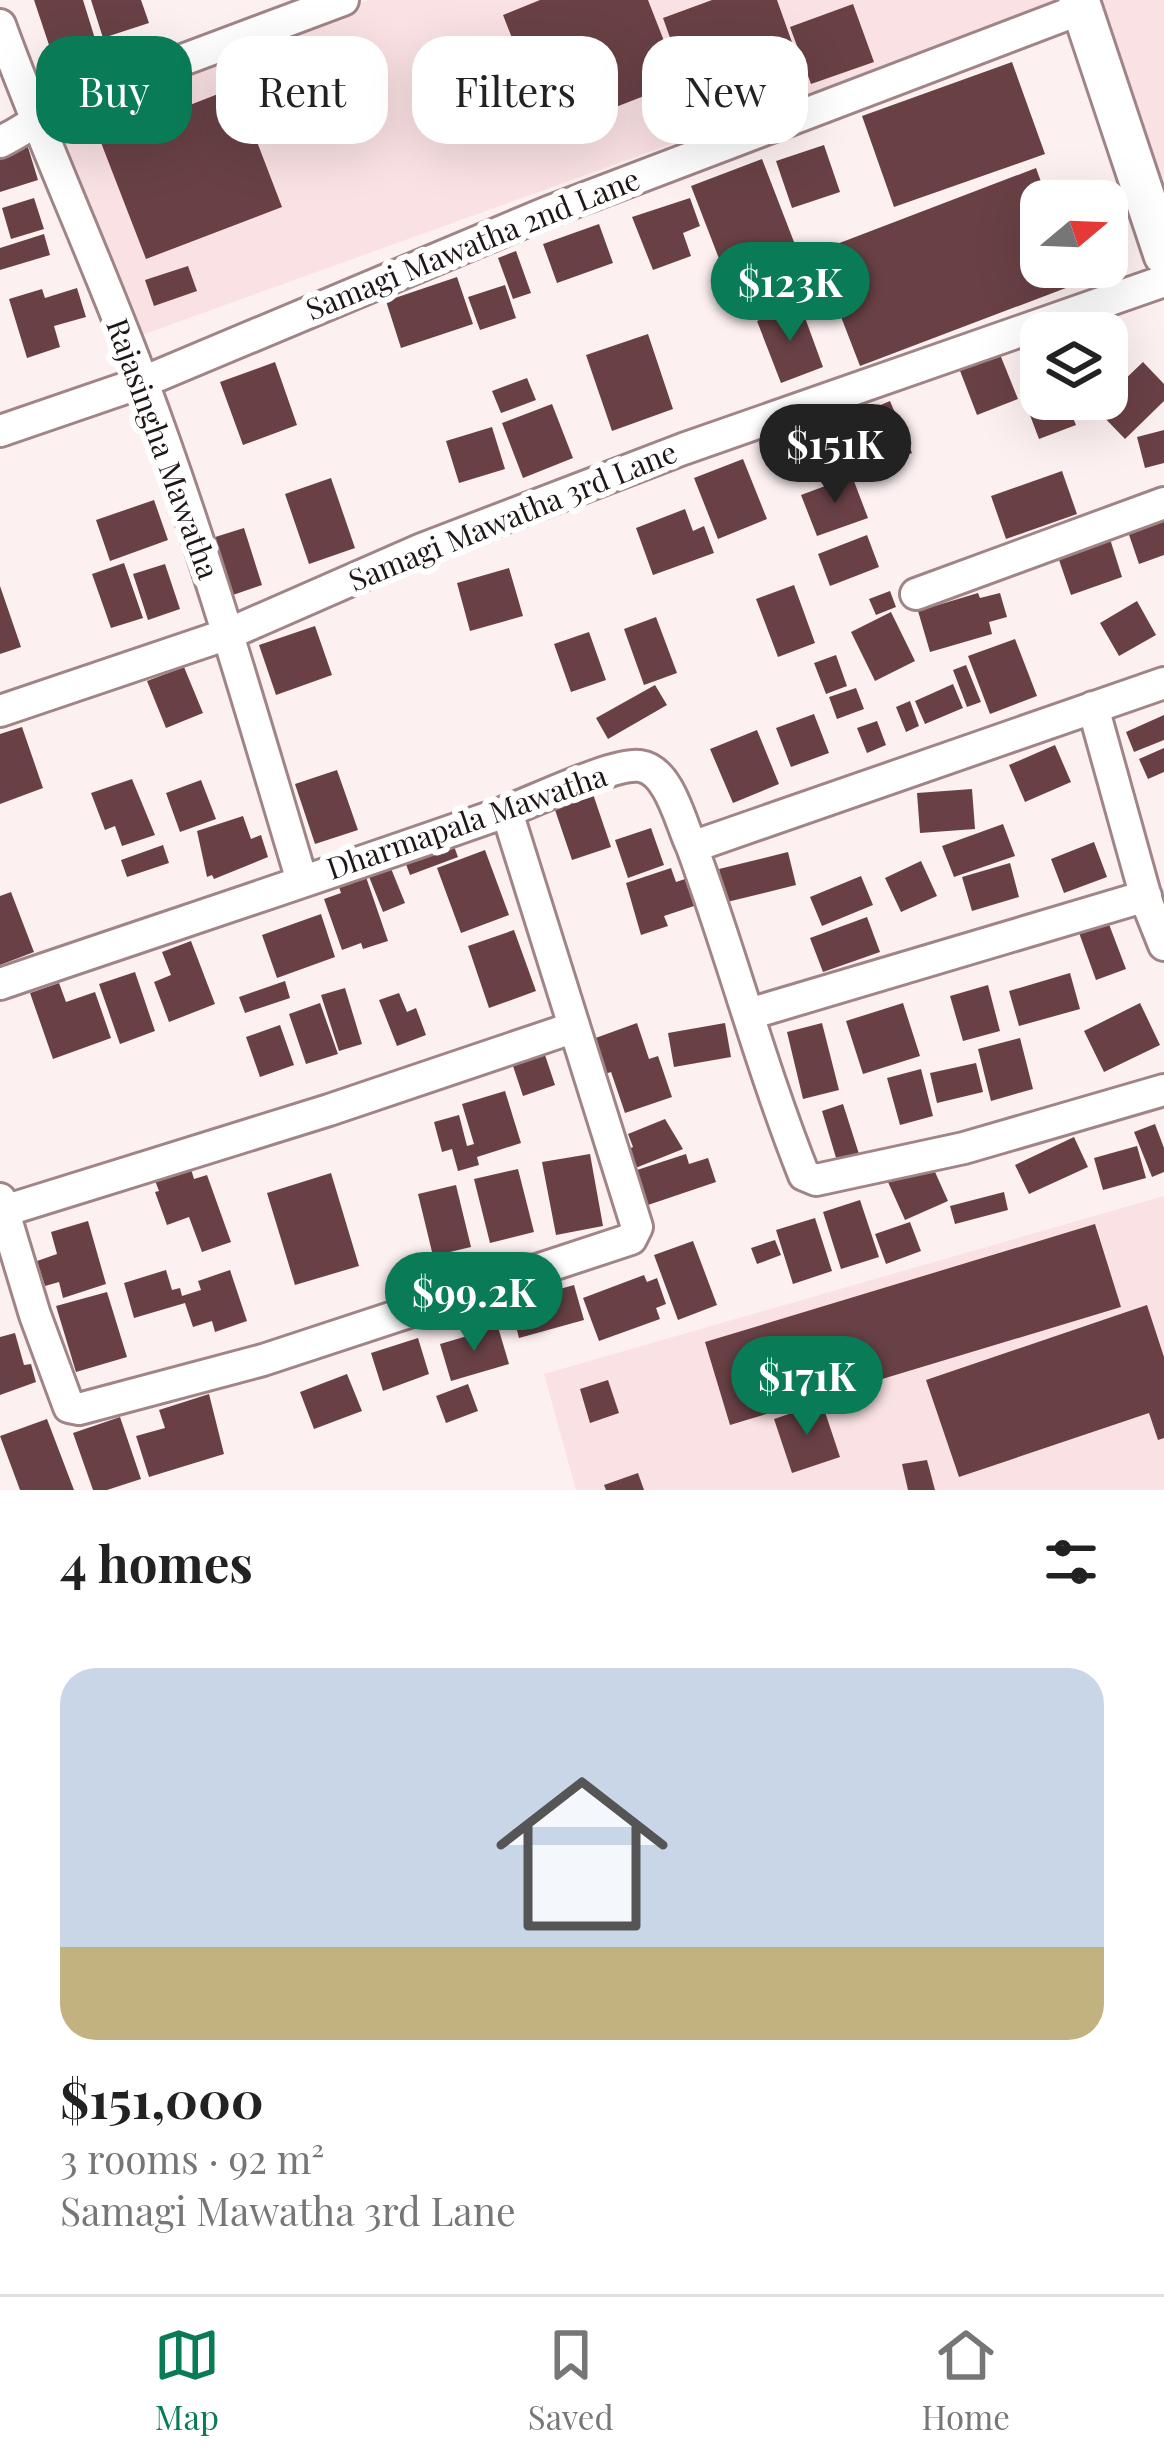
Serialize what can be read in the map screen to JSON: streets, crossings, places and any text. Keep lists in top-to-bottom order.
{
  "streets": {
    "street": [
      "Samagi Mawatha 2nd Lane",
      "Rajasingha Mawatha",
      "Samagi Mawatha 3rd Lane",
      "Dharmapala Mawatha"
    ]
  },
  "crossings": [
    ["Samagi Mawatha 2nd Lane", "Rajasingha Mawatha"],
    ["Rajasingha Mawatha", "Samagi Mawatha 3rd Lane"],
    ["Rajasingha Mawatha", "Dharmapala Mawatha"]
  ],
  "north": "right",
  "page": {
    "chip": [
      "Buy",
      "Rent",
      "Filters",
      "New"
    ],
    "price": [
      "$123K",
      "$151K",
      "$99.2K",
      "$171K"
    ],
    "heading": "4 homes",
    "list": [
      {
        "name": "$151,000",
        "note": "3 rooms · 92 m² · Samagi Mawatha 3rd Lane"
      }
    ],
    "tabs": ["Map", "Saved", "Home"]
  }
}
